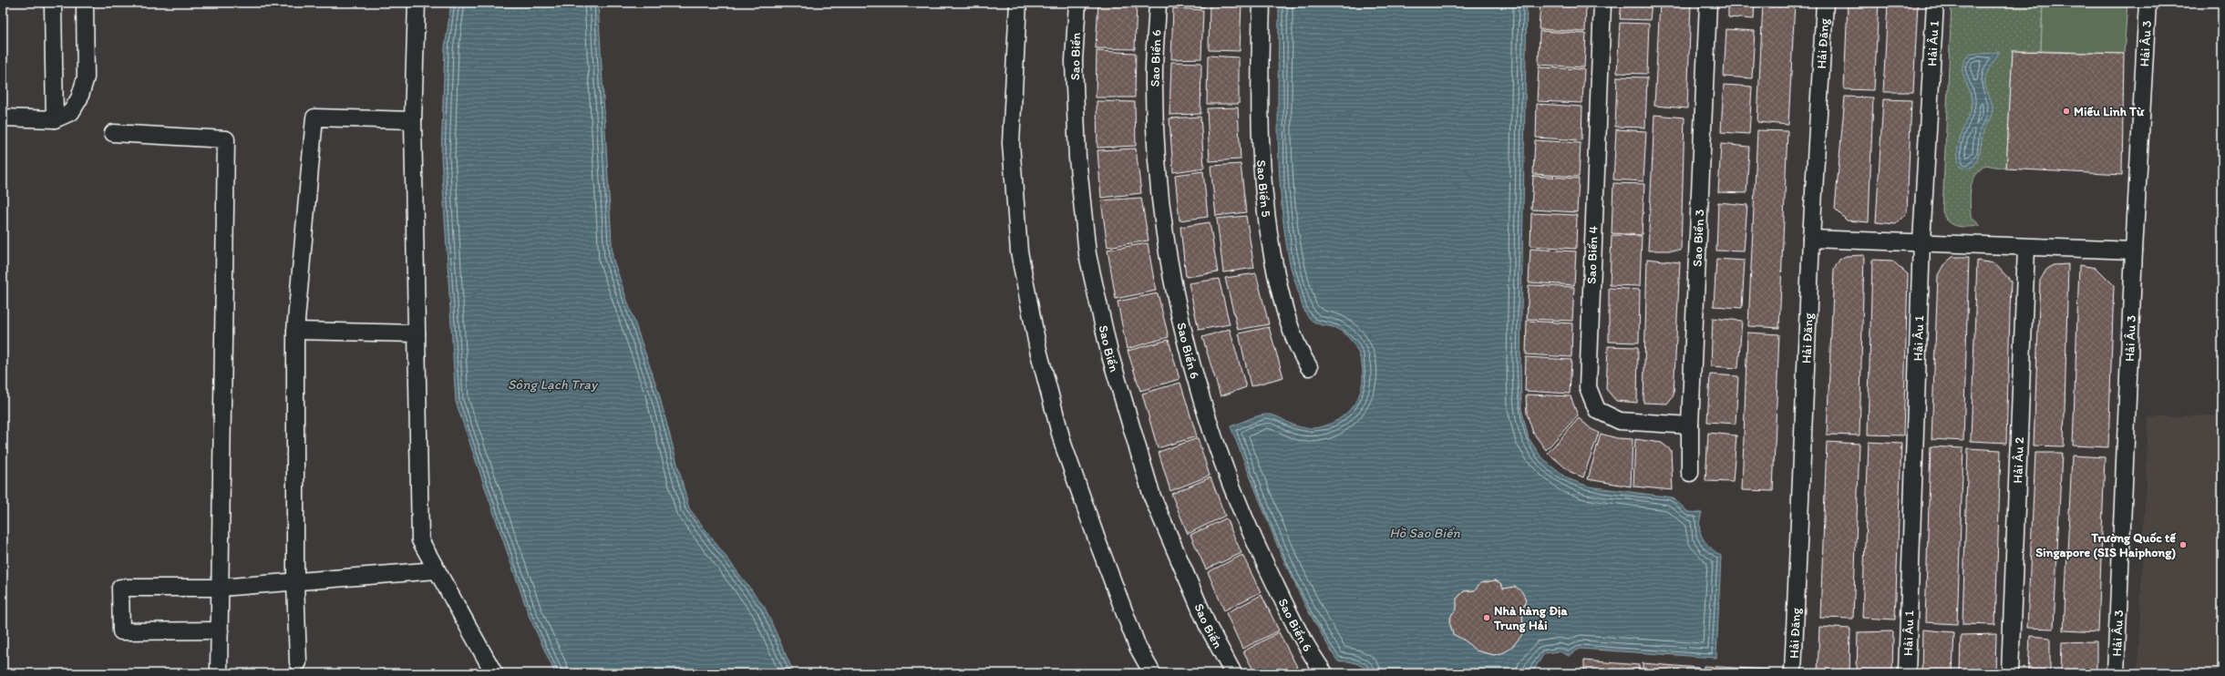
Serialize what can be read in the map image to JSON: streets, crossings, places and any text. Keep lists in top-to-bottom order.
{
  "streets": {
    "street": [
      "Hải Đăng",
      "Hải Âu 1",
      "Hải Âu 3",
      "Sao Biển",
      "Sao Biển 6",
      "Sao Biển 5",
      "Sao Biển 3",
      "Sao Biển 4",
      "Hải Âu 2"
    ]
  },
  "crossings": [
    ["Sao Biển 3", "Sao Biển 4"]
  ],
  "water": ["Sông Lạch Tray", "Hồ Sao Biển"],
  "places": ["Miếu Linh Từ", "Trường Quốc tế Singapore (SIS Haiphong)", "Nhà hàng Địa Trung Hải"]
}
